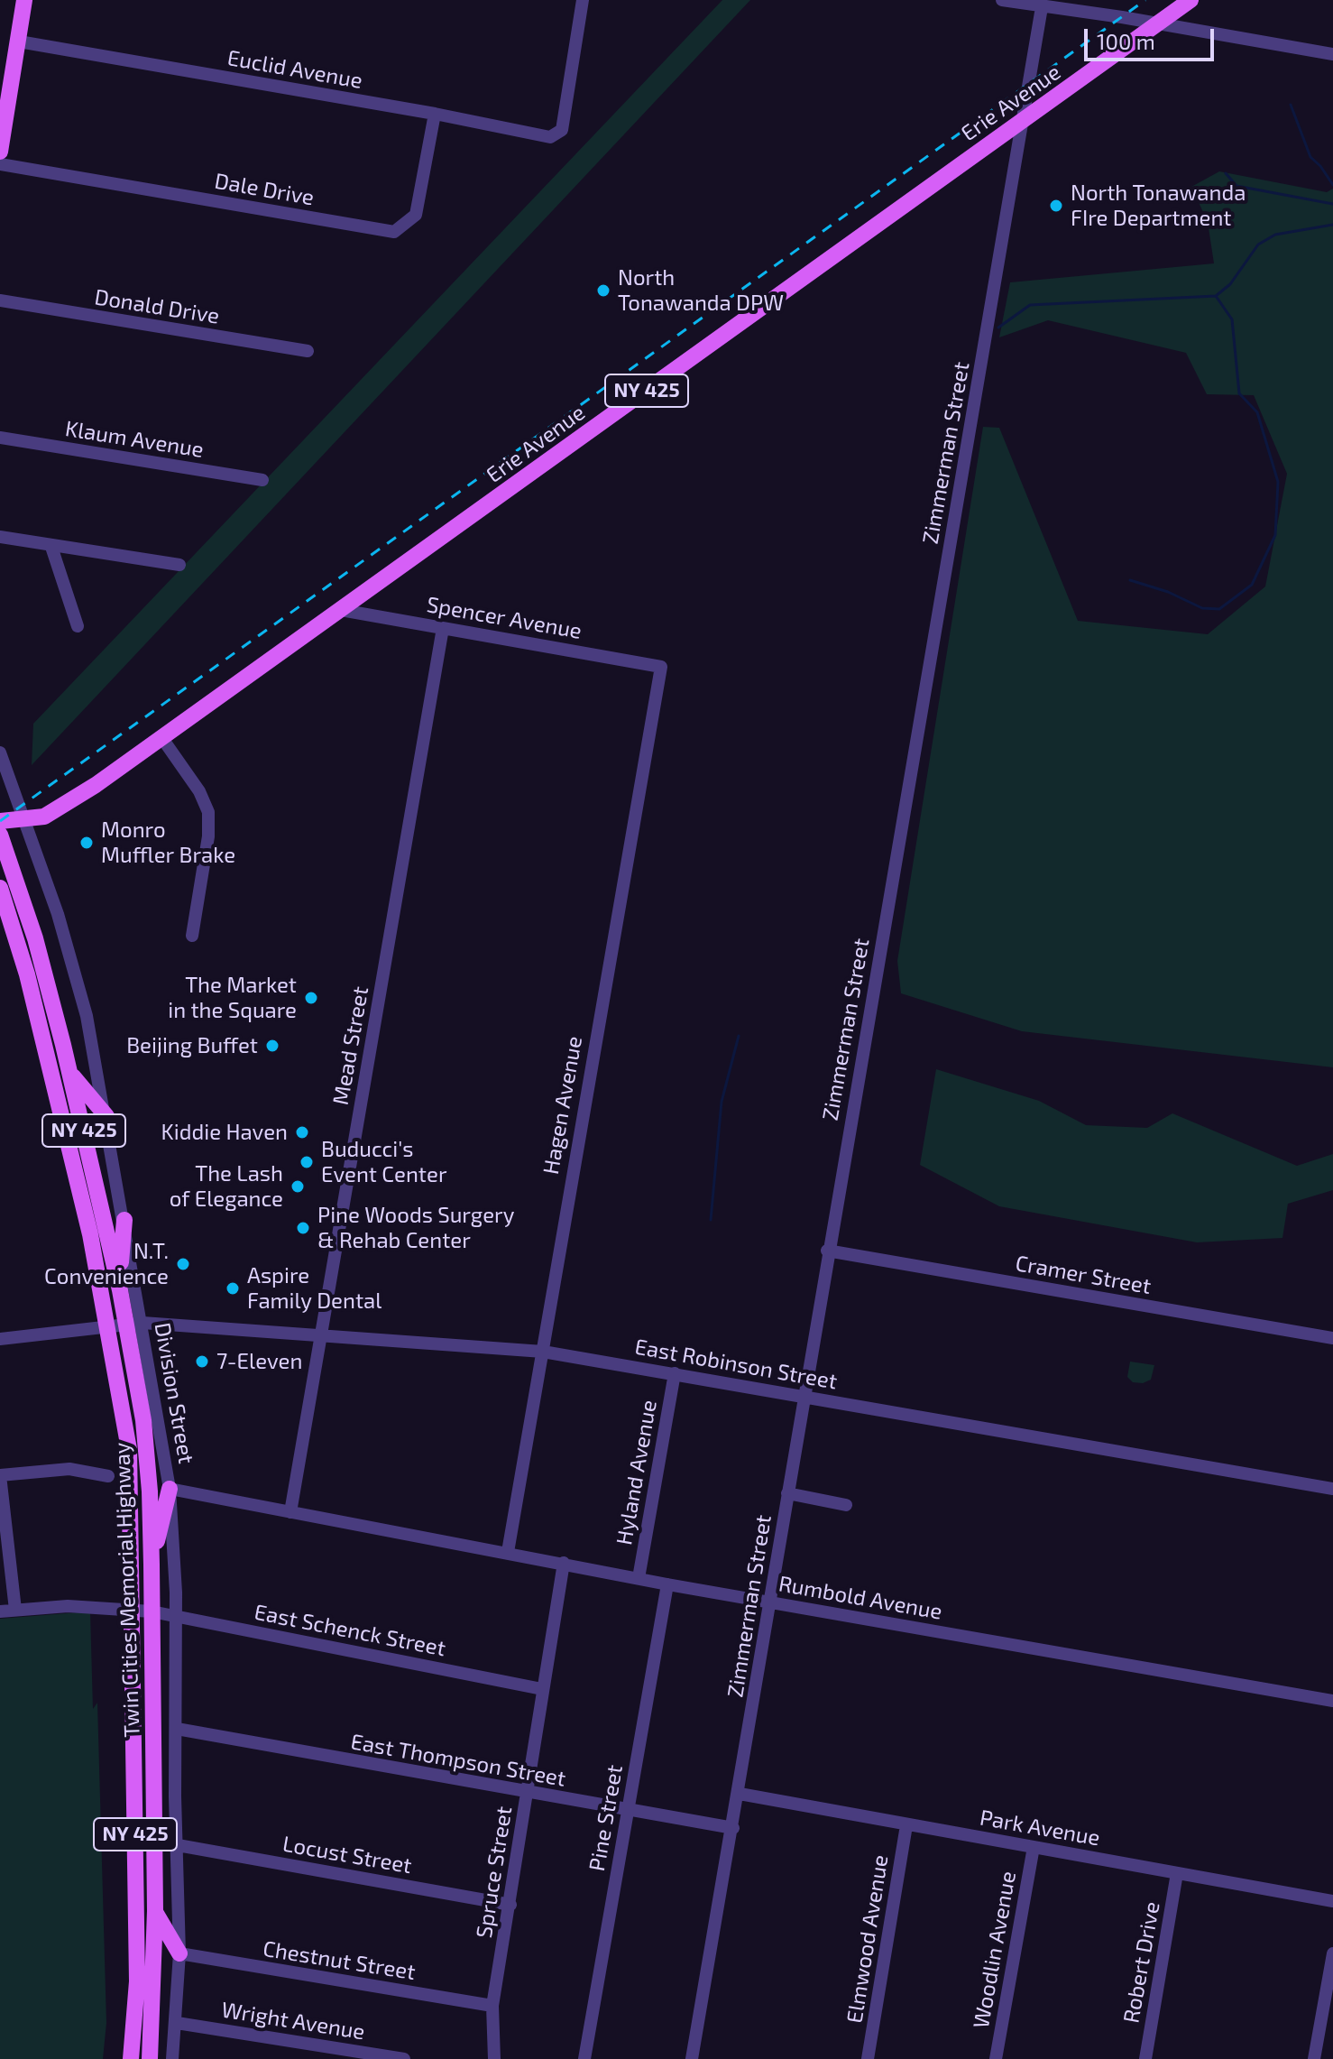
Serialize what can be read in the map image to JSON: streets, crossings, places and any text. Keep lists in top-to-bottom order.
{
  "streets": {
    "main road": ["Erie Avenue", "NY 425", "Twin Cities Memorial Highway"],
    "street": [
      "Euclid Avenue",
      "Dale Drive",
      "Donald Drive",
      "Klaum Avenue",
      "Zimmerman Street",
      "Spencer Avenue",
      "Mead Street",
      "Hagen Avenue",
      "Cramer Street",
      "East Robinson Street",
      "Division Street",
      "Hyland Avenue",
      "Rumbold Avenue",
      "East Schenck Street",
      "East Thompson Street",
      "Pine Street",
      "Park Avenue",
      "Locust Street",
      "Spruce Street",
      "Elmwood Avenue",
      "Woodlin Avenue",
      "Chestnut Street",
      "Robert Drive",
      "Wright Avenue"
    ]
  },
  "crossings": [
    ["Euclid Avenue", "Dale Drive"],
    ["Erie Avenue", "Zimmerman Street"],
    ["Erie Avenue", "Spencer Avenue"],
    ["Erie Avenue", "Division Street"],
    ["Zimmerman Street", "Cramer Street"],
    ["Zimmerman Street", "East Robinson Street"],
    ["Zimmerman Street", "Rumbold Avenue"],
    ["Zimmerman Street", "East Thompson Street"],
    ["Zimmerman Street", "Park Avenue"],
    ["Spencer Avenue", "Mead Street"],
    ["Spencer Avenue", "Hagen Avenue"],
    ["Mead Street", "East Robinson Street"],
    ["Mead Street", "Rumbold Avenue"],
    ["Hagen Avenue", "East Robinson Street"],
    ["Hagen Avenue", "Rumbold Avenue"],
    ["East Robinson Street", "Division Street"],
    ["East Robinson Street", "Hyland Avenue"],
    ["East Robinson Street", "Twin Cities Memorial Highway"],
    ["Division Street", "Twin Cities Memorial Highway"],
    ["Division Street", "Rumbold Avenue"],
    ["Division Street", "East Schenck Street"],
    ["Division Street", "East Thompson Street"],
    ["Division Street", "Locust Street"],
    ["Division Street", "Chestnut Street"],
    ["Division Street", "Wright Avenue"],
    ["Hyland Avenue", "Rumbold Avenue"],
    ["Twin Cities Memorial Highway", "East Schenck Street"],
    ["Rumbold Avenue", "Pine Street"],
    ["Rumbold Avenue", "Spruce Street"],
    ["East Schenck Street", "Spruce Street"],
    ["East Thompson Street", "Pine Street"],
    ["East Thompson Street", "Spruce Street"],
    ["Park Avenue", "Elmwood Avenue"],
    ["Park Avenue", "Woodlin Avenue"],
    ["Park Avenue", "Robert Drive"],
    ["Locust Street", "Spruce Street"],
    ["Spruce Street", "Chestnut Street"]
  ],
  "places": [
    "North Tonawanda FIre Department",
    "North Tonawanda DPW",
    "Monro Muffler Brake",
    "The Market in the Square",
    "Beijing Buffet",
    "Kiddie Haven",
    "Buducci's Event Center",
    "The Lash of Elegance",
    "Pine Woods Surgery & Rehab Center",
    "N.T. Convenience",
    "Aspire Family Dental",
    "7-Eleven"
  ],
  "scale_bar": "100 m"
}
